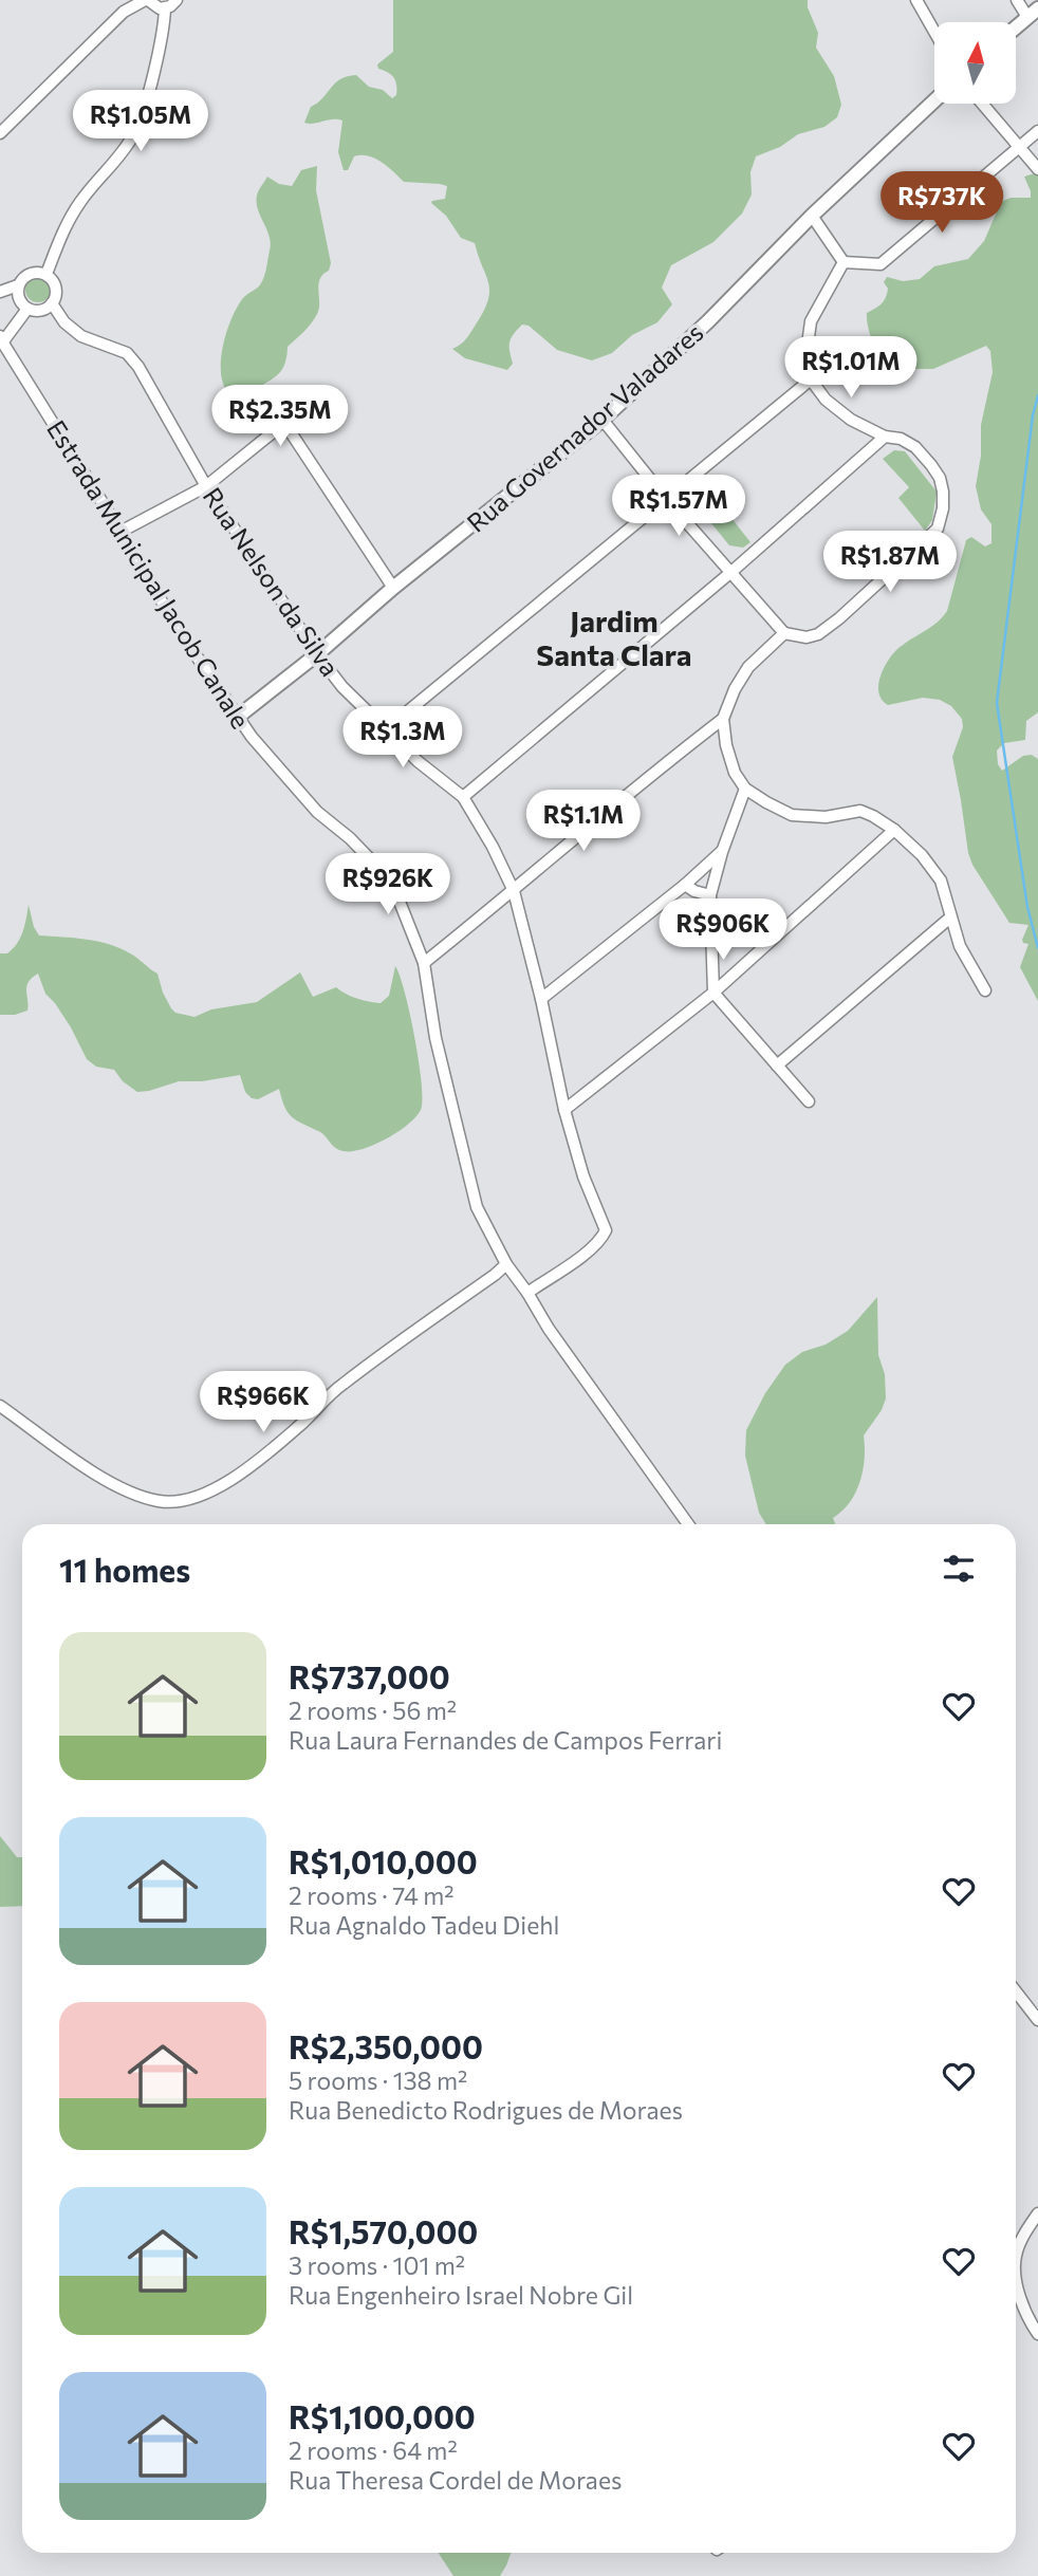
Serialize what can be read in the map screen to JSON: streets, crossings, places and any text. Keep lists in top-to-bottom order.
{
  "streets": {
    "street": ["Rua Governador Valadares", "Estrada Municipal Jacob Canale", "Rua Nelson da Silva"]
  },
  "crossings": [
    ["Rua Governador Valadares", "Estrada Municipal Jacob Canale"],
    ["Rua Governador Valadares", "Rua Nelson da Silva"],
    ["Estrada Municipal Jacob Canale", "Rua Nelson da Silva"]
  ],
  "districts": ["Jardim Santa Clara"],
  "north": "top",
  "page": {
    "price": [
      "R$1.05M",
      "R$737K",
      "R$1.01M",
      "R$2.35M",
      "R$1.57M",
      "R$1.87M",
      "R$1.3M",
      "R$1.1M",
      "R$926K",
      "R$906K",
      "R$966K"
    ],
    "heading": "11 homes",
    "list": [
      {
        "name": "R$737,000",
        "note": "2 rooms · 56 m² · Rua Laura Fernandes de Campos Ferrari"
      },
      {
        "name": "R$1,010,000",
        "note": "2 rooms · 74 m² · Rua Agnaldo Tadeu Diehl"
      },
      {
        "name": "R$2,350,000",
        "note": "5 rooms · 138 m² · Rua Benedicto Rodrigues de Moraes"
      },
      {
        "name": "R$1,570,000",
        "note": "3 rooms · 101 m² · Rua Engenheiro Israel Nobre Gil"
      },
      {
        "name": "R$1,100,000",
        "note": "2 rooms · 64 m² · Rua Theresa Cordel de Moraes"
      }
    ]
  }
}
